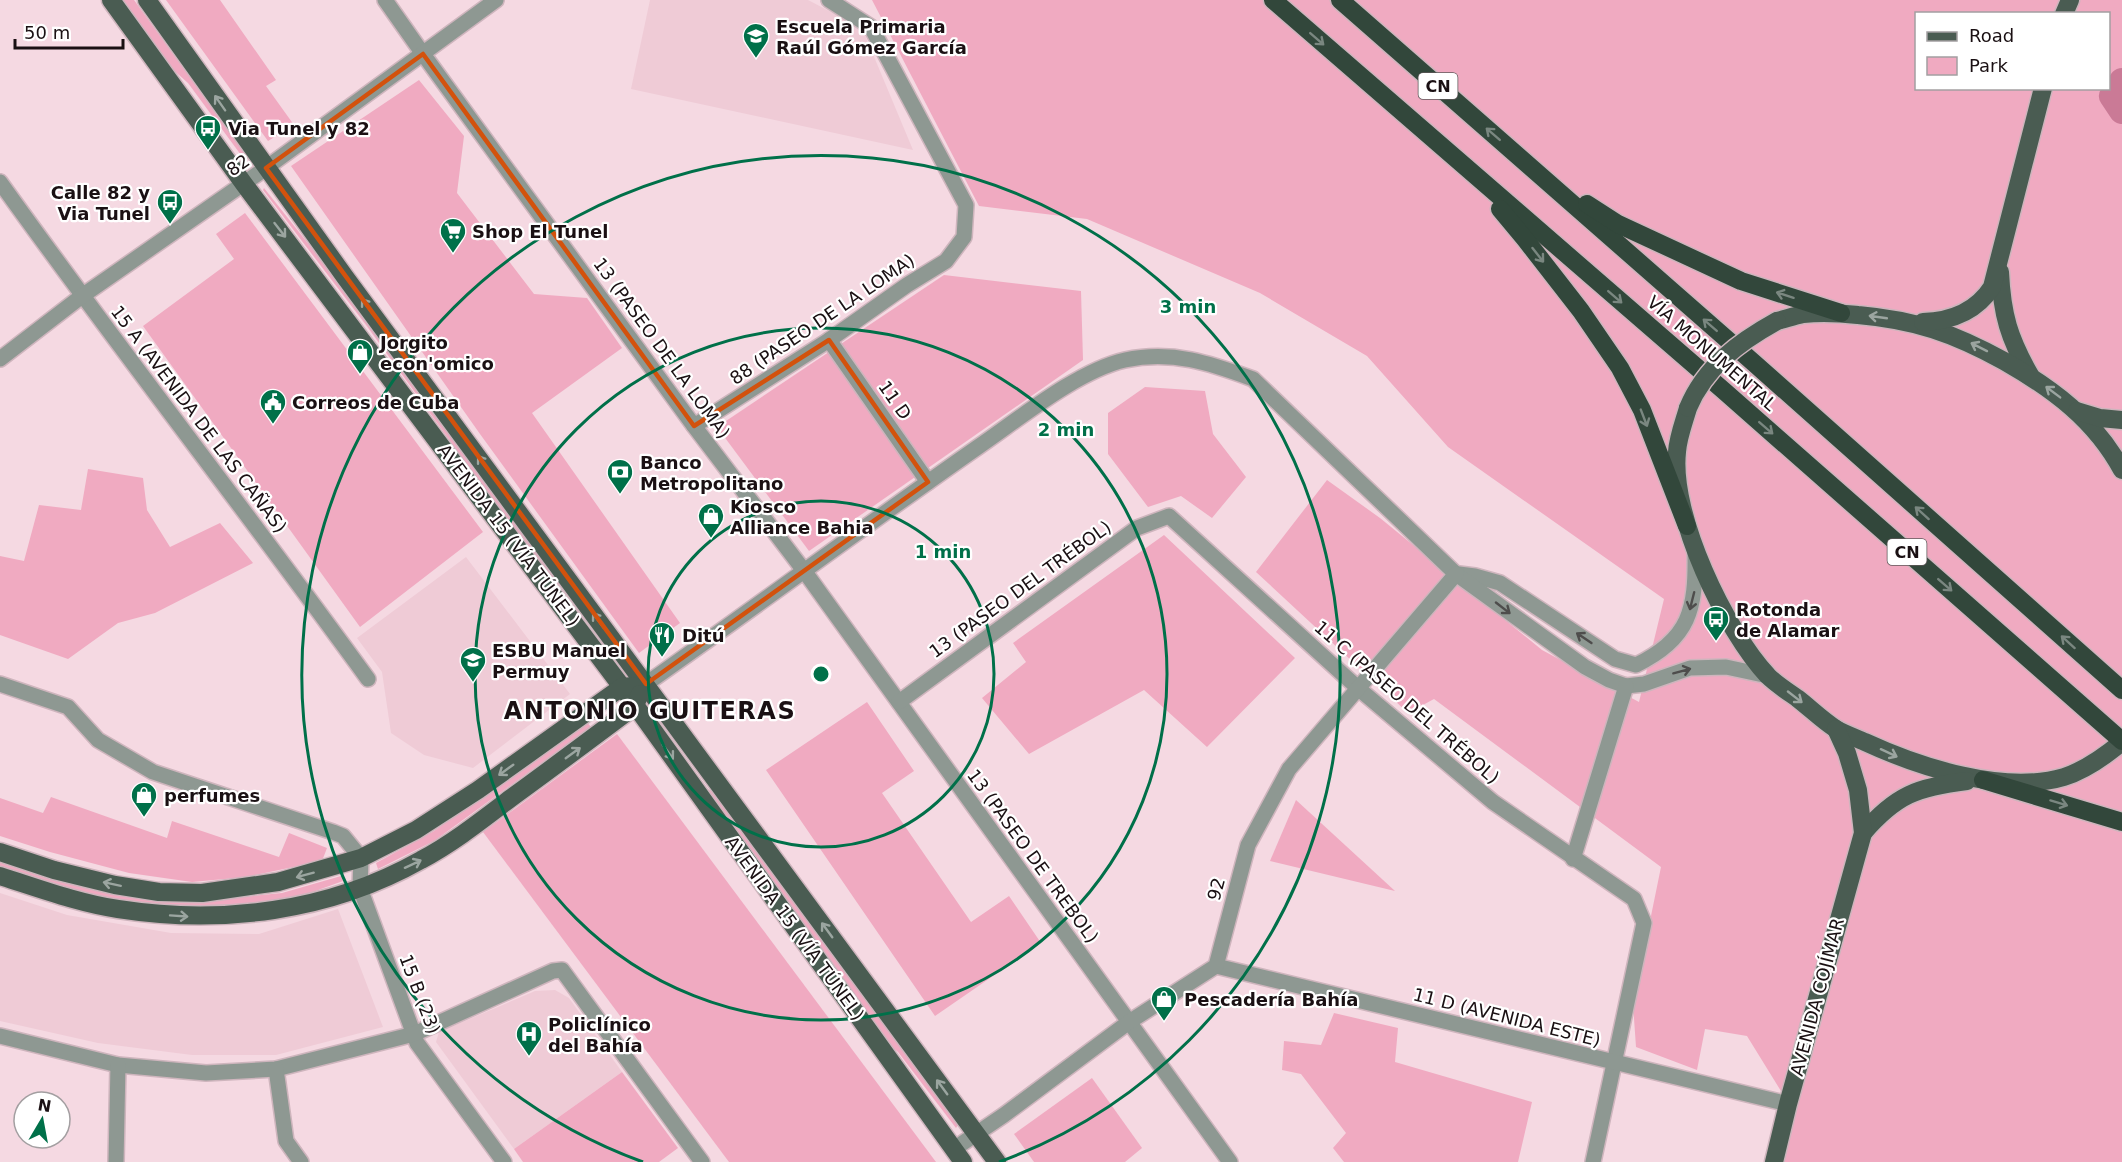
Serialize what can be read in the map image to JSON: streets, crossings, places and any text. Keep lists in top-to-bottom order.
{
  "streets": {
    "highway": ["CN", "VÍA MONUMENTAL"],
    "main road": ["AVENIDA 15 (VÍA TÚNEL)", "AVENIDA COJÍMAR"],
    "street": [
      "82",
      "88 (PASEO DE LA LOMA)",
      "13 (PASEO DE LA LOMA)",
      "11 D",
      "15 A (AVENIDA DE LAS CAÑAS)",
      "13 (PASEO DEL TRÉBOL)",
      "11 C (PASEO DEL TRÉBOL)",
      "13 (PASEO DE TREBOL)",
      "92",
      "15 B (23)",
      "11 D (AVENIDA ESTE)"
    ]
  },
  "crossings": [
    ["82", "13 (PASEO DE LA LOMA)"],
    ["82", "15 A (AVENIDA DE LAS CAÑAS)"],
    ["82", "AVENIDA 15 (VÍA TÚNEL)"],
    ["88 (PASEO DE LA LOMA)", "13 (PASEO DE LA LOMA)"],
    ["88 (PASEO DE LA LOMA)", "11 D"],
    ["13 (PASEO DE LA LOMA)", "13 (PASEO DE TREBOL)"],
    ["13 (PASEO DEL TRÉBOL)", "11 C (PASEO DEL TRÉBOL)"],
    ["13 (PASEO DEL TRÉBOL)", "13 (PASEO DE TREBOL)"],
    ["11 C (PASEO DEL TRÉBOL)", "92"],
    ["11 C (PASEO DEL TRÉBOL)", "11 D (AVENIDA ESTE)"],
    ["92", "11 D (AVENIDA ESTE)"],
    ["AVENIDA COJÍMAR", "11 D (AVENIDA ESTE)"]
  ],
  "districts": ["ANTONIO GUITERAS"],
  "places": {
    "school or university": ["Escuela Primaria Raúl Gómez García", "ESBU Manuel Permuy"],
    "bus stop": ["Via Tunel y 82", "Calle 82 y Via Tunel", "Rotonda de Alamar"],
    "supermarket": ["Shop El Tunel"],
    "shop": [
      "Jorgito econ'omico",
      "Kiosco Alliance Bahia",
      "perfumes",
      "Pescadería Bahía"
    ],
    "public building": ["Correos de Cuba"],
    "bank": ["Banco Metropolitano"],
    "restaurant": ["Ditú"],
    "hospital": ["Policlínico del Bahía"]
  },
  "legend": ["Road", "Park"],
  "scale_bar": "50 m",
  "north": "top",
  "rings": ["3 min", "2 min", "1 min"]
}
